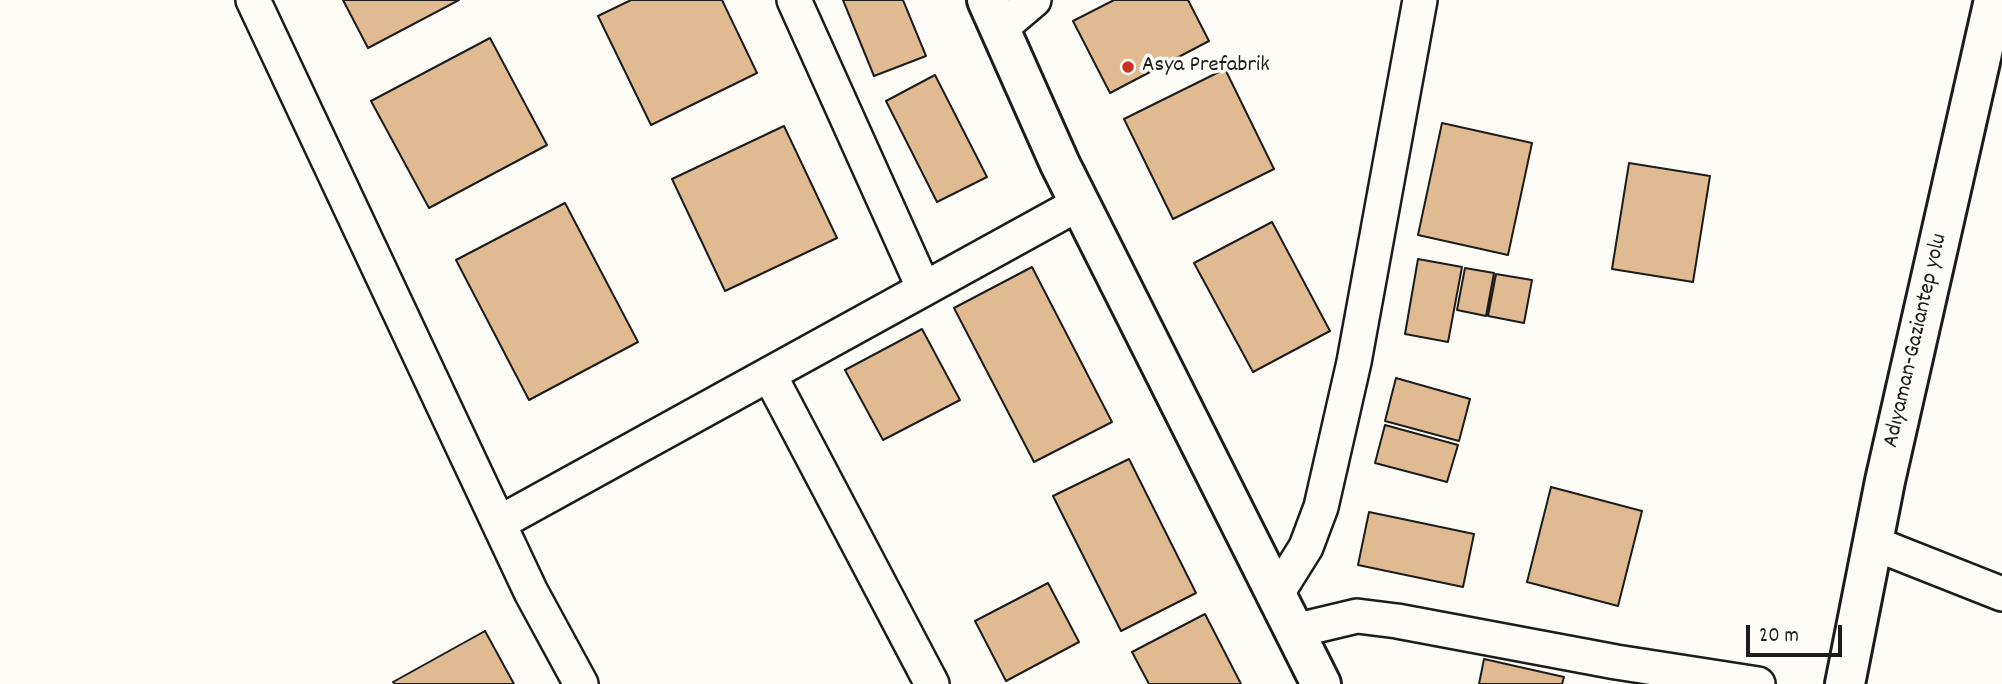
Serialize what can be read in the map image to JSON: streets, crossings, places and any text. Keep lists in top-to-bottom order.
{
  "streets": {
    "street": ["Adıyaman-Gaziantep yolu"]
  },
  "places": ["Asya Prefabrik"],
  "scale_bar": "20 m"
}
